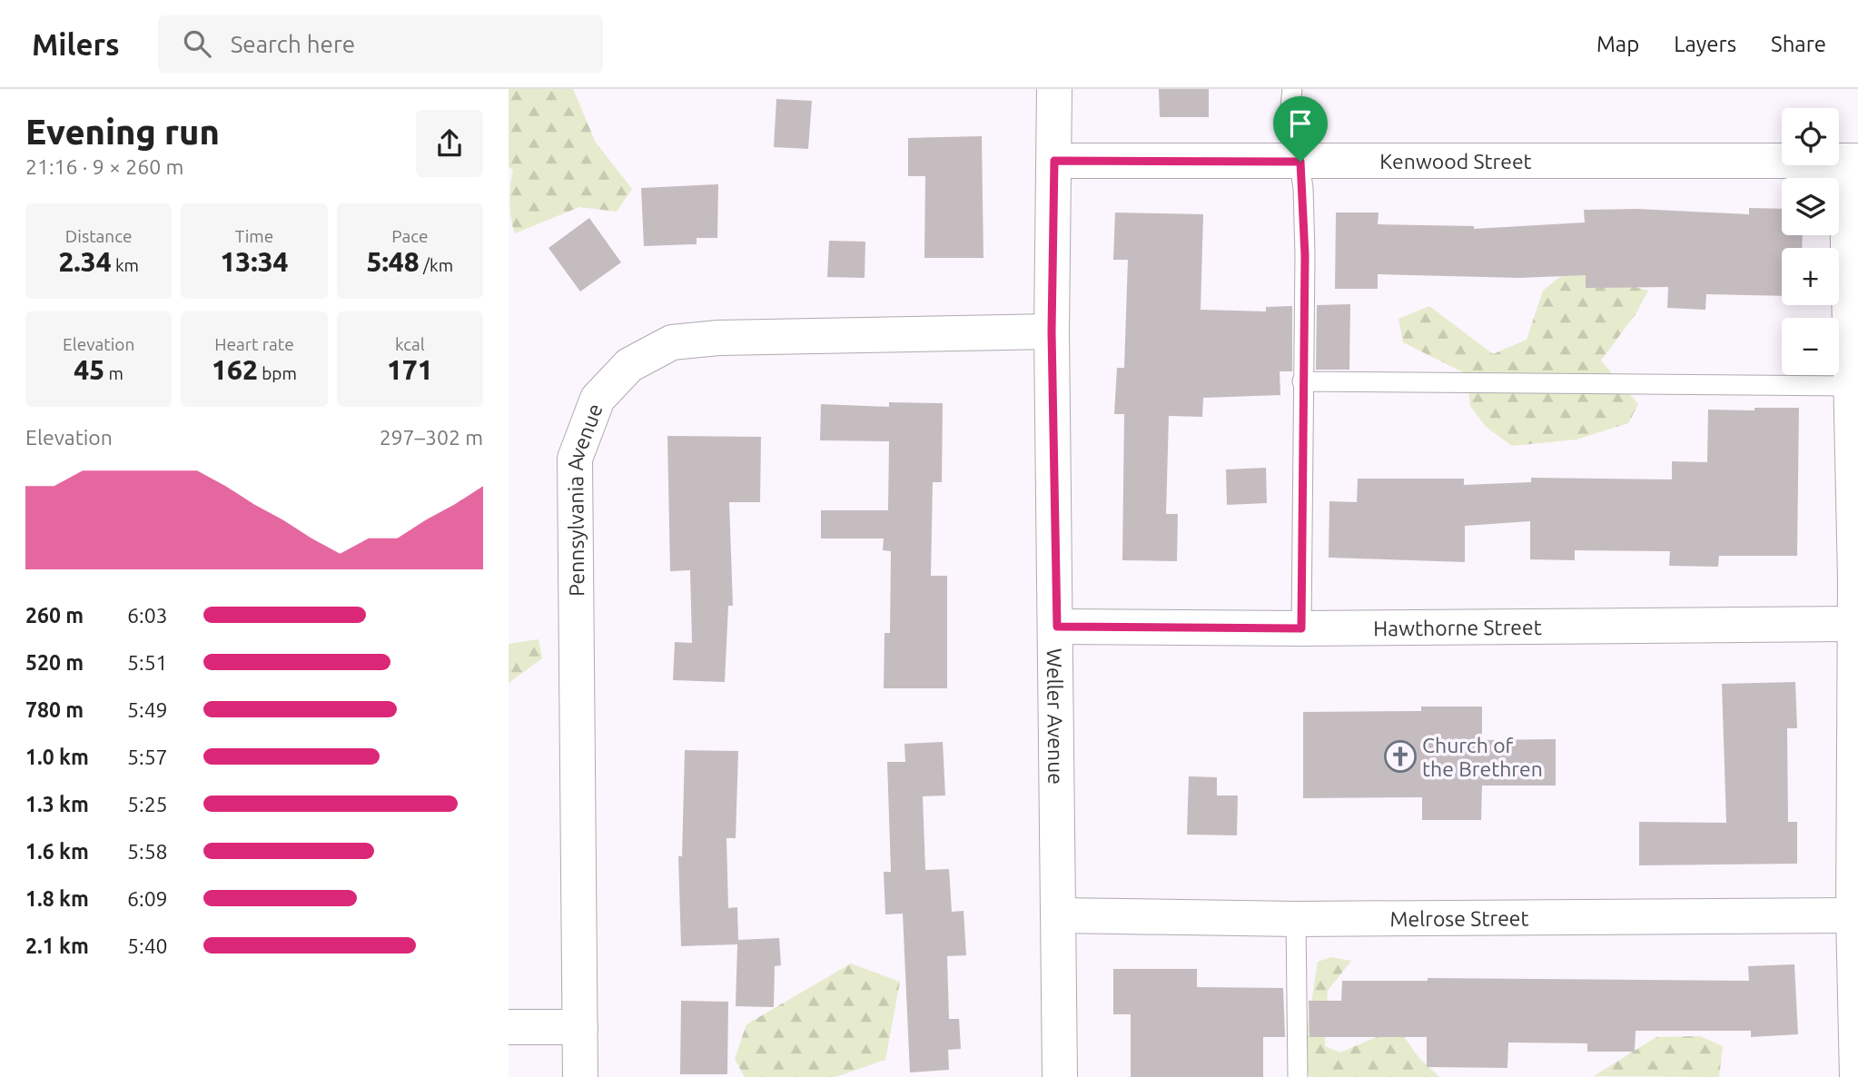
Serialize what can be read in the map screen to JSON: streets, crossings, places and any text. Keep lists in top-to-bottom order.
{
  "streets": {
    "street": [
      "Kenwood Street",
      "Pennsylvania Avenue",
      "Hawthorne Street",
      "Weller Avenue",
      "Melrose Street"
    ]
  },
  "crossings": [
    ["Kenwood Street", "Weller Avenue"],
    ["Pennsylvania Avenue", "Weller Avenue"],
    ["Hawthorne Street", "Weller Avenue"],
    ["Weller Avenue", "Melrose Street"]
  ],
  "places": {
    "church": ["Church of the Brethren"]
  },
  "page": {
    "header": "Milers",
    "search": "Search here",
    "nav": ["Map", "Layers", "Share"],
    "heading": ["Evening run", "21:16 · 9 × 260 m"],
    "map_buttons": ["+", "−"],
    "stats": [
      ["Distance", "2.34 km"],
      ["Time", "13:34"],
      ["Pace", "5:48 /km"],
      ["Elevation", "45 m"],
      ["Heart rate", "162 bpm"],
      ["kcal", "171"]
    ],
    "chart": ["Elevation", "297–302 m"],
    "list": [
      {
        "name": "260 m",
        "note": "6:03"
      },
      {
        "name": "520 m",
        "note": "5:51"
      },
      {
        "name": "780 m",
        "note": "5:49"
      },
      {
        "name": "1.0 km",
        "note": "5:57"
      },
      {
        "name": "1.3 km",
        "note": "5:25"
      },
      {
        "name": "1.6 km",
        "note": "5:58"
      },
      {
        "name": "1.8 km",
        "note": "6:09"
      },
      {
        "name": "2.1 km",
        "note": "5:40"
      }
    ]
  }
}
